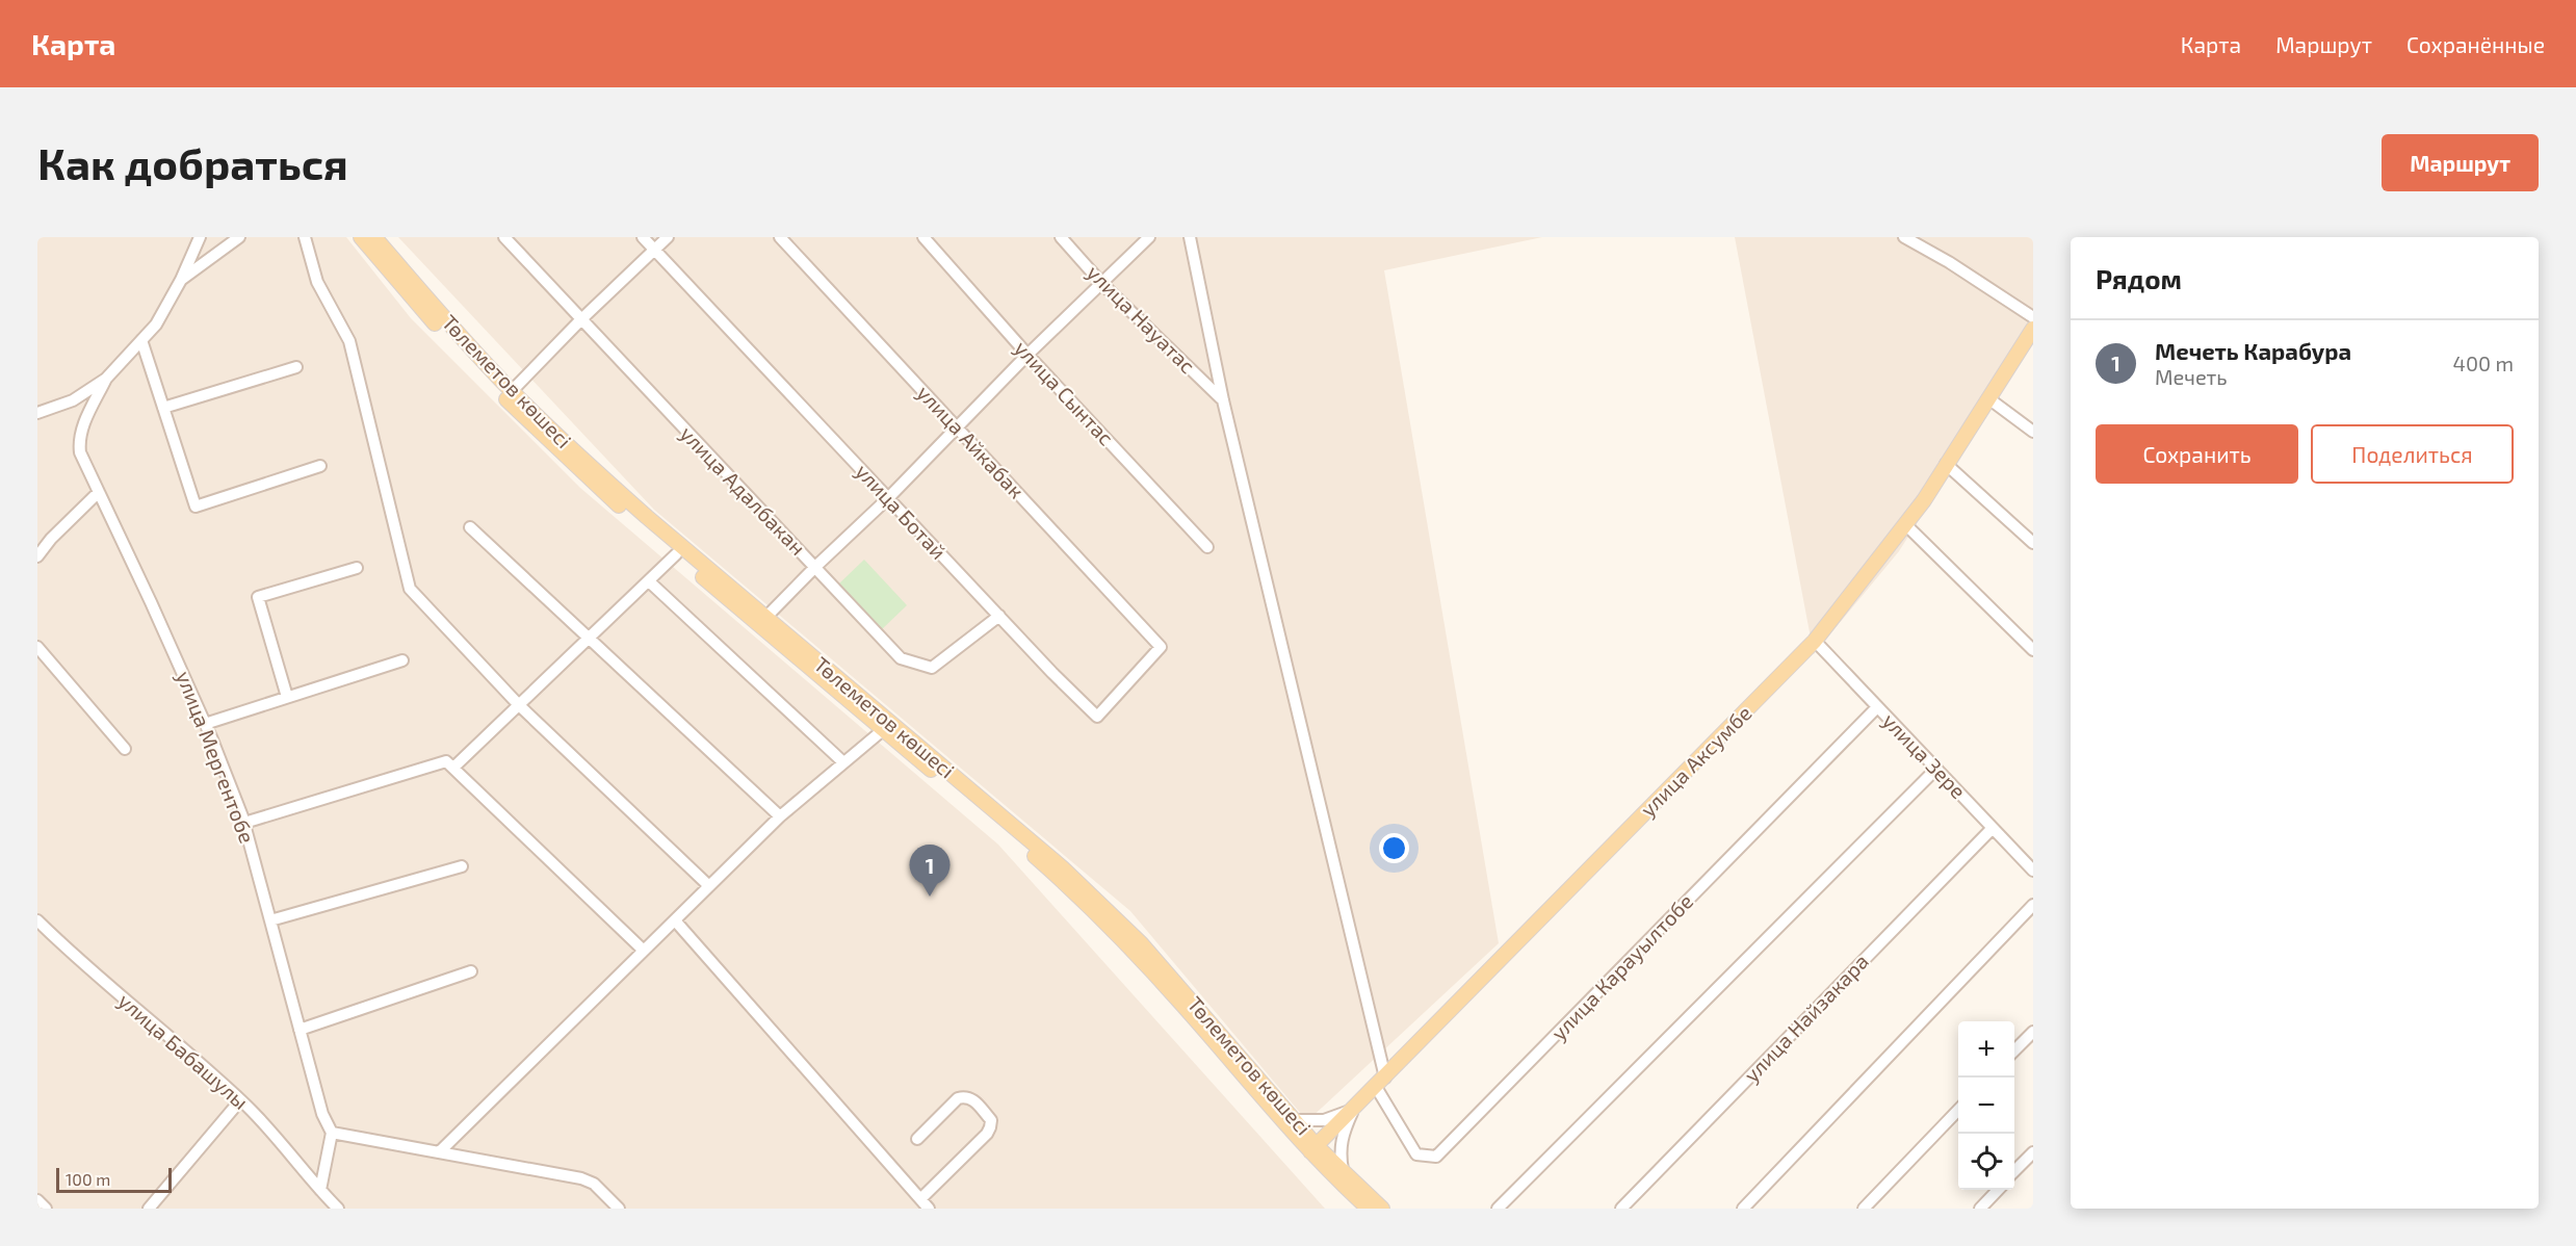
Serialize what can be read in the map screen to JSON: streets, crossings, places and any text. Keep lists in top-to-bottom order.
{
  "streets": {
    "main road": ["Төлеметов көшесі", "улица Аксумбе"],
    "street": [
      "улица Науатас",
      "улица Сынтас",
      "улица Айкабак",
      "улица Адалбакан",
      "улица Ботай",
      "улица Зере",
      "улица Мергентобе",
      "улица Карауылтобе",
      "улица Найзакара",
      "улица Бабашулы"
    ]
  },
  "crossings": [
    ["Төлеметов көшесі", "улица Аксумбе"],
    ["улица Айкабак", "улица Ботай"],
    ["улица Адалбакан", "улица Ботай"],
    ["улица Зере", "улица Аксумбе"],
    ["улица Зере", "улица Карауылтобе"],
    ["улица Зере", "улица Найзакара"],
    ["улица Аксумбе", "улица Карауылтобе"]
  ],
  "scale_bar": "100 m",
  "page": {
    "header": "Карта",
    "nav": ["Карта", "Маршрут", "Сохранённые"],
    "buttons": [
      "Маршрут",
      ["Сохранить", "Поделиться"]
    ],
    "title": "Как добраться",
    "heading": "Рядом",
    "list": [
      {
        "mark": "1",
        "name": "Мечеть Карабура",
        "note": "Мечеть",
        "value": "400 m"
      }
    ],
    "pins": "1",
    "map_buttons": ["+", "−"],
    "scale": "100 m"
  }
}
